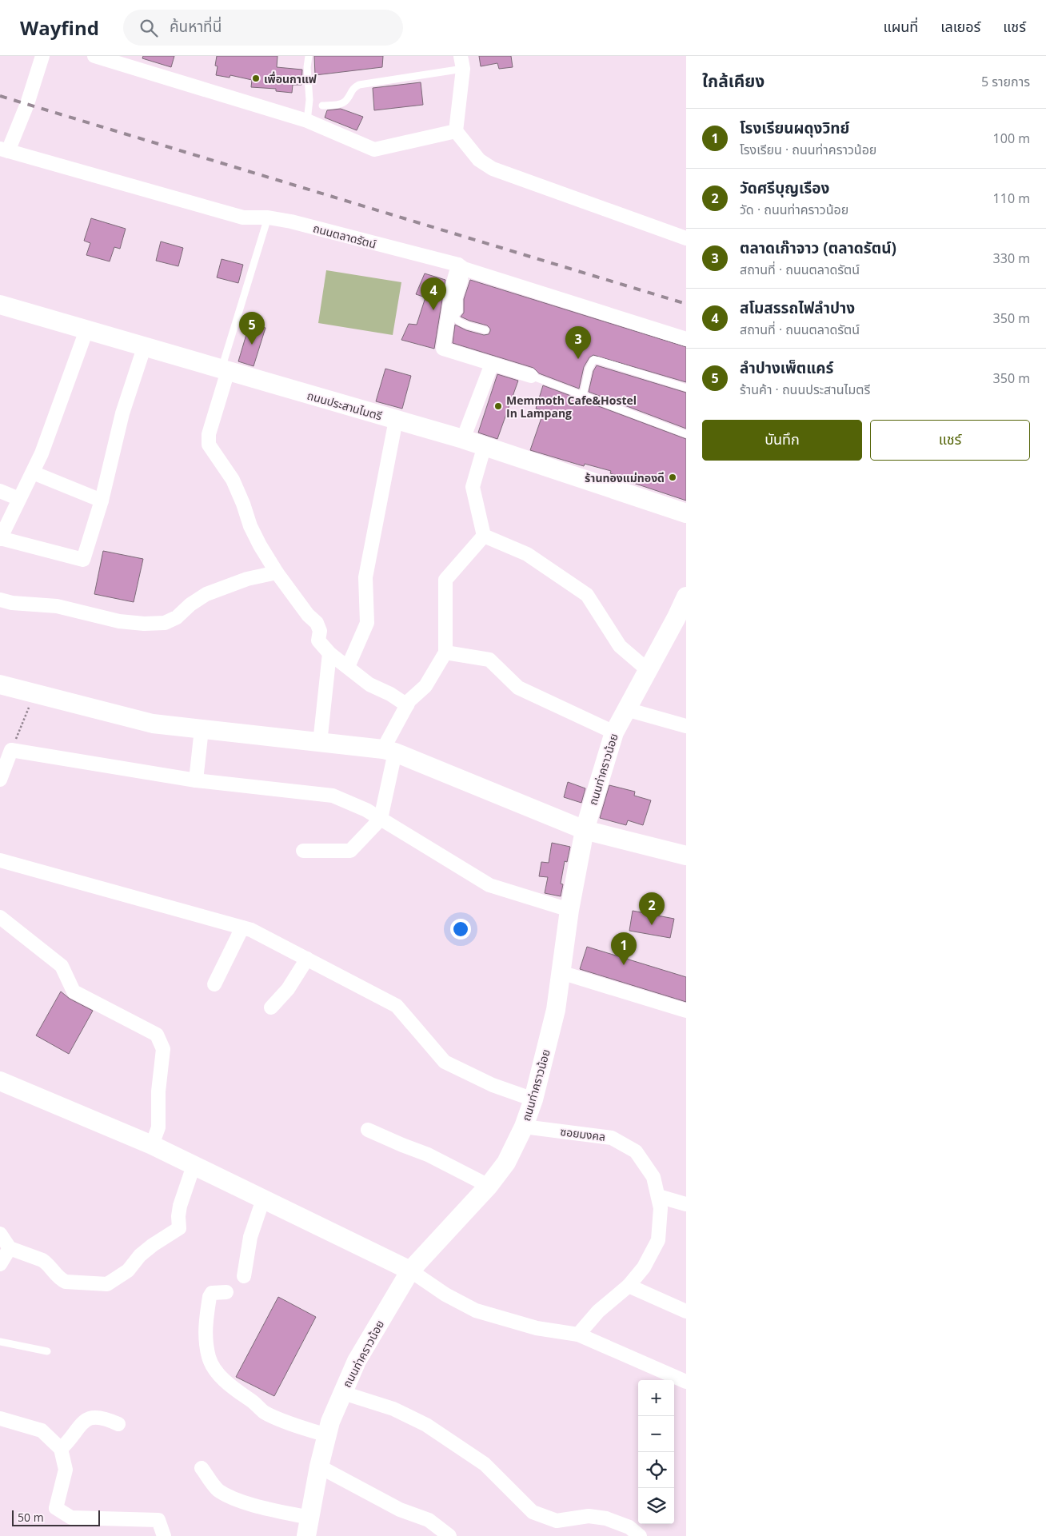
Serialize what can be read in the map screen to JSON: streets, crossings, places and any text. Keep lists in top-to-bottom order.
{
  "streets": {
    "street": [
      "ถนนตลาดรัตน์",
      "ถนนประสานไมตรี",
      "ถนนท่าคราวน้อย",
      "ซอยมงคล"
    ]
  },
  "crossings": [
    ["ถนนท่าคราวน้อย", "ซอยมงคล"]
  ],
  "places": ["เพื่อนกาแฟ", "Memmoth Cafe&Hostel In Lampang", "ร้านทองแม่ทองดี"],
  "scale_bar": "50 m",
  "page": {
    "header": "Wayfind",
    "search": "ค้นหาที่นี่",
    "nav": ["แผนที่", "เลเยอร์", "แชร์"],
    "heading": ["ใกล้เคียง", "5 รายการ"],
    "list": [
      {
        "mark": "1",
        "name": "โรงเรียนผดุงวิทย์",
        "note": "โรงเรียน · ถนนท่าคราวน้อย",
        "value": "100 m"
      },
      {
        "mark": "2",
        "name": "วัดศรีบุญเรือง",
        "note": "วัด · ถนนท่าคราวน้อย",
        "value": "110 m"
      },
      {
        "mark": "3",
        "name": "ตลาดเก๊าจาว (ตลาดรัตน์)",
        "note": "สถานที่ · ถนนตลาดรัตน์",
        "value": "330 m"
      },
      {
        "mark": "4",
        "name": "สโมสรรถไฟลำปาง",
        "note": "สถานที่ · ถนนตลาดรัตน์",
        "value": "350 m"
      },
      {
        "mark": "5",
        "name": "ลำปางเพ็ตแคร์",
        "note": "ร้านค้า · ถนนประสานไมตรี",
        "value": "350 m"
      }
    ],
    "pins": [
      "4",
      "5",
      "3",
      "2",
      "1"
    ],
    "buttons": ["บันทึก", "แชร์"],
    "map_buttons": ["+", "−"],
    "scale": "50 m"
  }
}
